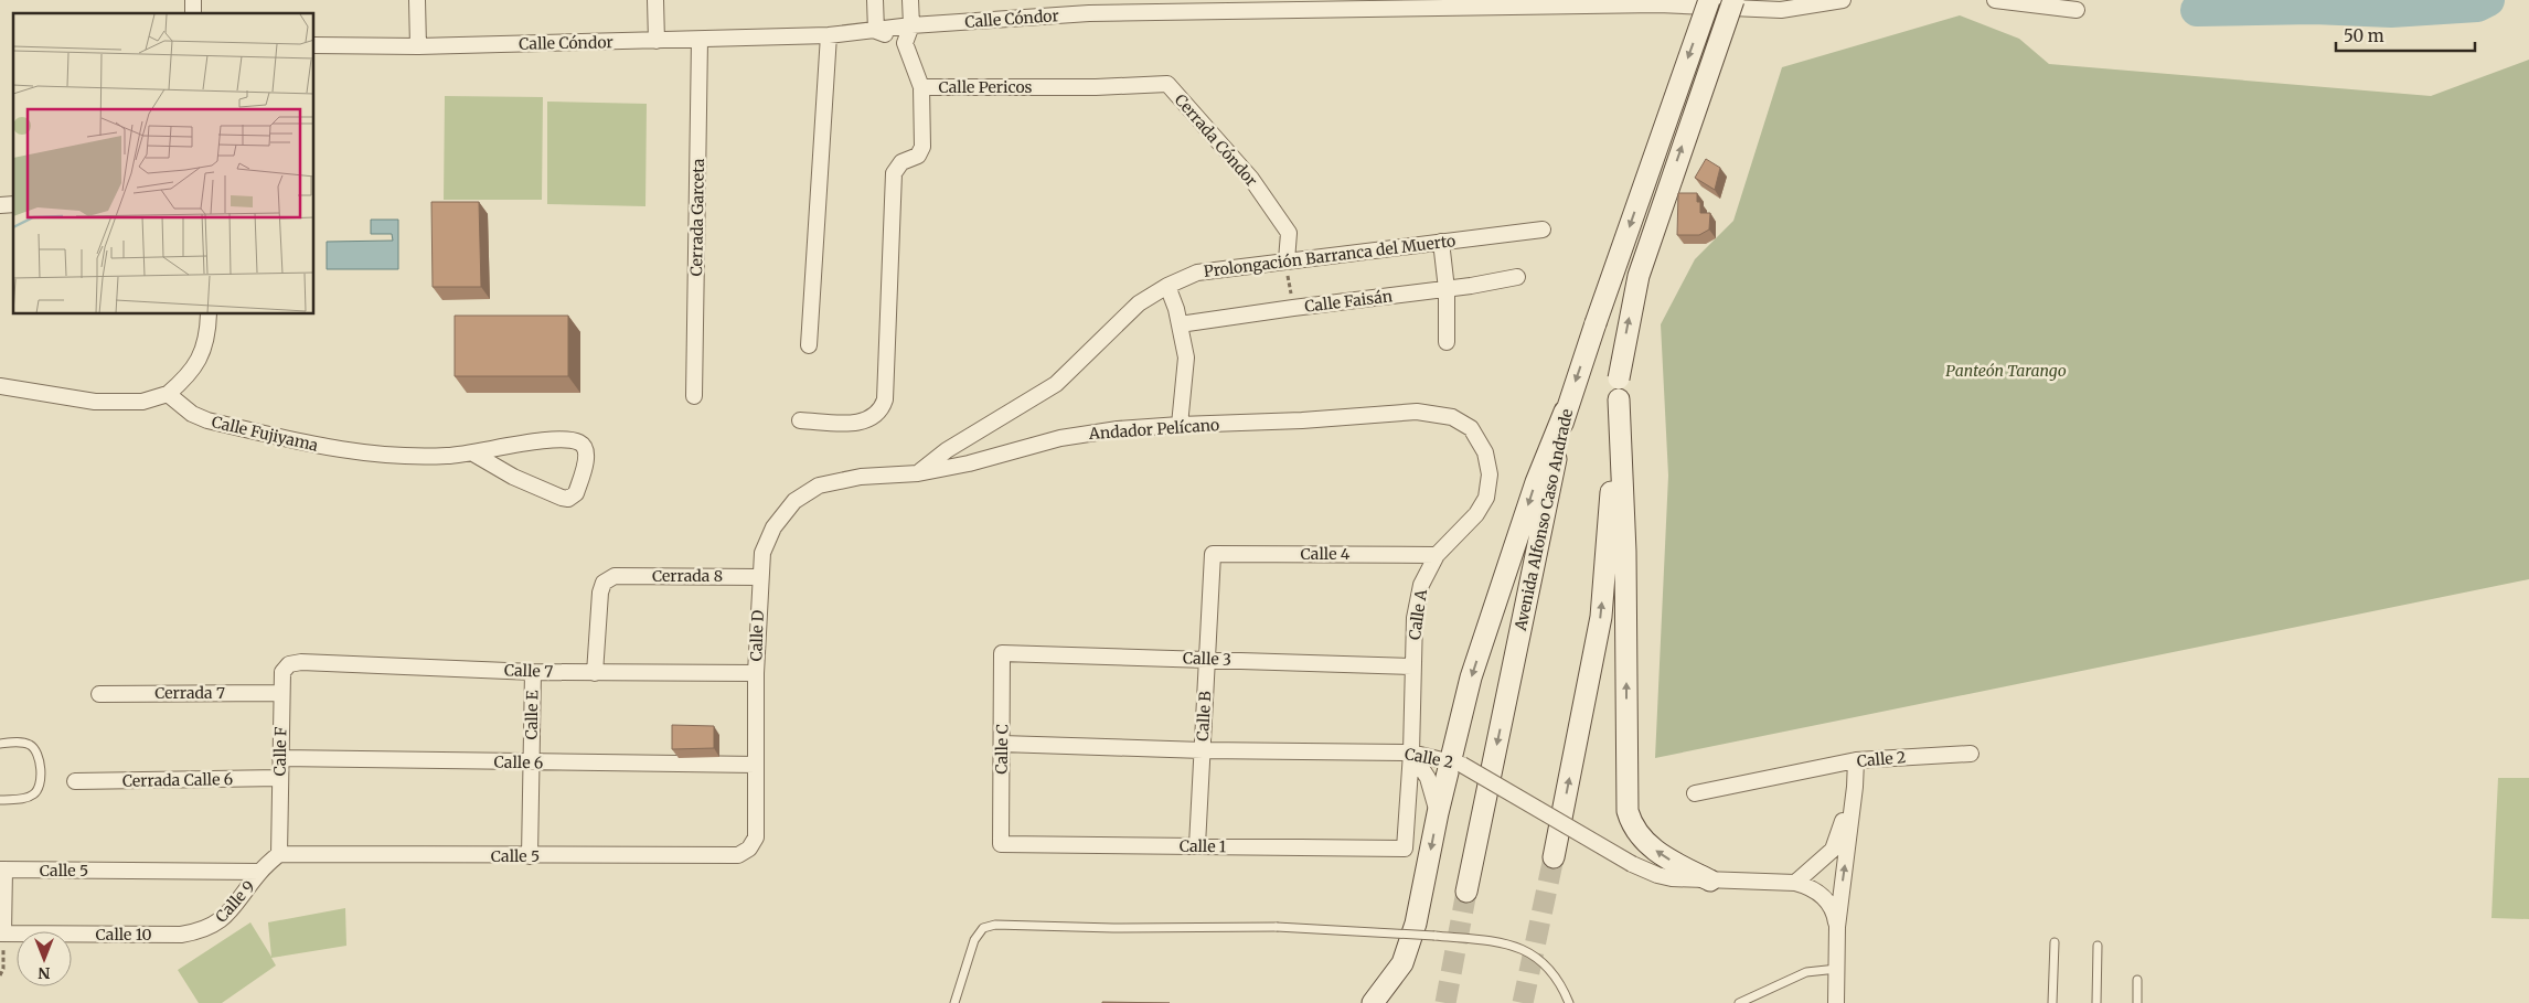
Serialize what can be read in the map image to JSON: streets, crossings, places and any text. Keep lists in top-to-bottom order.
{
  "streets": {
    "main road": ["Avenida Alfonso Caso Andrade"],
    "street": [
      "Calle Cóndor",
      "Calle Pericos",
      "Cerrada Cóndor",
      "Cerrada Garceta",
      "Prolongación Barranca del Muerto",
      "Calle Faisán",
      "Andador Pelícano",
      "Calle Fujiyama",
      "Calle 4",
      "Cerrada 8",
      "Calle A",
      "Calle D",
      "Calle 3",
      "Calle 7",
      "Cerrada 7",
      "Calle E",
      "Calle B",
      "Calle C",
      "Calle F",
      "Calle 2",
      "Calle 6",
      "Cerrada Calle 6",
      "Calle 1",
      "Calle 5",
      "Calle 9",
      "Calle 10"
    ]
  },
  "crossings": [
    ["Calle Cóndor", "Cerrada Garceta"],
    ["Calle Pericos", "Cerrada Cóndor"],
    ["Cerrada Cóndor", "Prolongación Barranca del Muerto"],
    ["Prolongación Barranca del Muerto", "Andador Pelícano"],
    ["Andador Pelícano", "Calle A"],
    ["Andador Pelícano", "Calle D"],
    ["Calle 4", "Calle A"],
    ["Calle 4", "Calle B"],
    ["Cerrada 8", "Calle D"],
    ["Cerrada 8", "Calle 7"],
    ["Calle A", "Calle 3"],
    ["Calle A", "Calle 2"],
    ["Calle A", "Calle 1"],
    ["Calle D", "Calle 7"],
    ["Calle D", "Calle 6"],
    ["Calle D", "Calle 5"],
    ["Calle 3", "Calle B"],
    ["Calle 3", "Calle C"],
    ["Calle 7", "Calle E"],
    ["Calle 7", "Calle F"],
    ["Cerrada 7", "Calle F"],
    ["Calle E", "Calle 6"],
    ["Calle E", "Calle 5"],
    ["Calle B", "Calle 2"],
    ["Calle B", "Calle 1"],
    ["Calle C", "Calle 2"],
    ["Calle C", "Calle 1"],
    ["Calle F", "Calle 6"],
    ["Calle F", "Cerrada Calle 6"],
    ["Calle F", "Calle 5"],
    ["Calle F", "Calle 9"],
    ["Calle 5", "Calle 9"],
    ["Calle 9", "Calle 10"]
  ],
  "parks": ["Panteón Tarango"],
  "scale_bar": "50 m",
  "north": "bottom"
}
